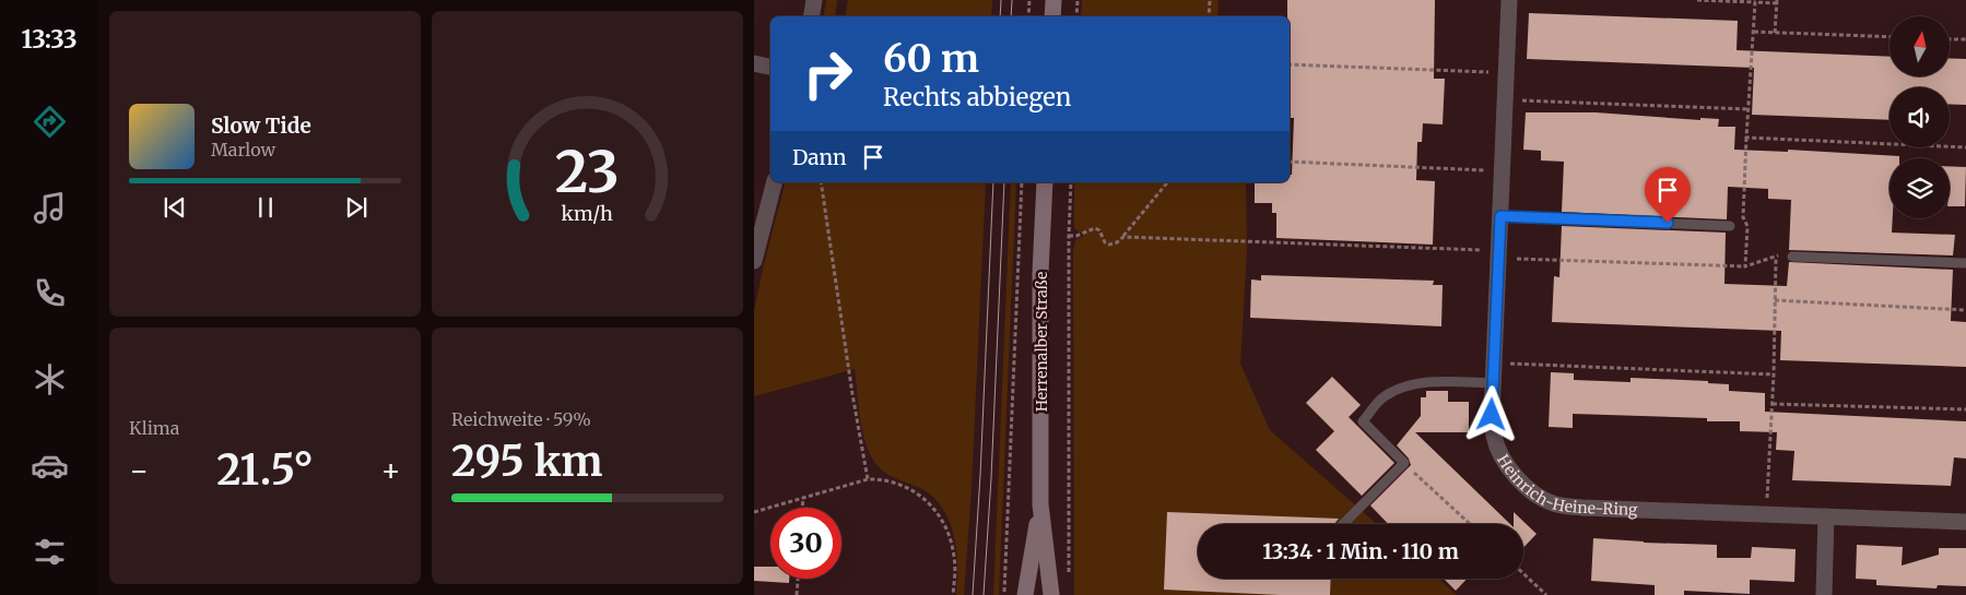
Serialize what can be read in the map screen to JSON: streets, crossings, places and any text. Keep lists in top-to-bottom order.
{
  "streets": {
    "main road": ["Herrenalber Straße"],
    "street": ["Heinrich-Heine-Ring"]
  },
  "north": "top",
  "page": {
    "tabs": "13:33",
    "turn": ["60 m", "Rechts abbiegen"],
    "song": ["Slow Tide", "Marlow"],
    "then": "Dann",
    "tile": [
      "Klima",
      ["Reichweite · 59%", "295 km"]
    ],
    "heat": ["−", "21.5°", "+"],
    "limit": "30",
    "trip": "13:34 · 1 Min. · 110 m",
    "gauge": ["23", "km/h"]
  }
}
